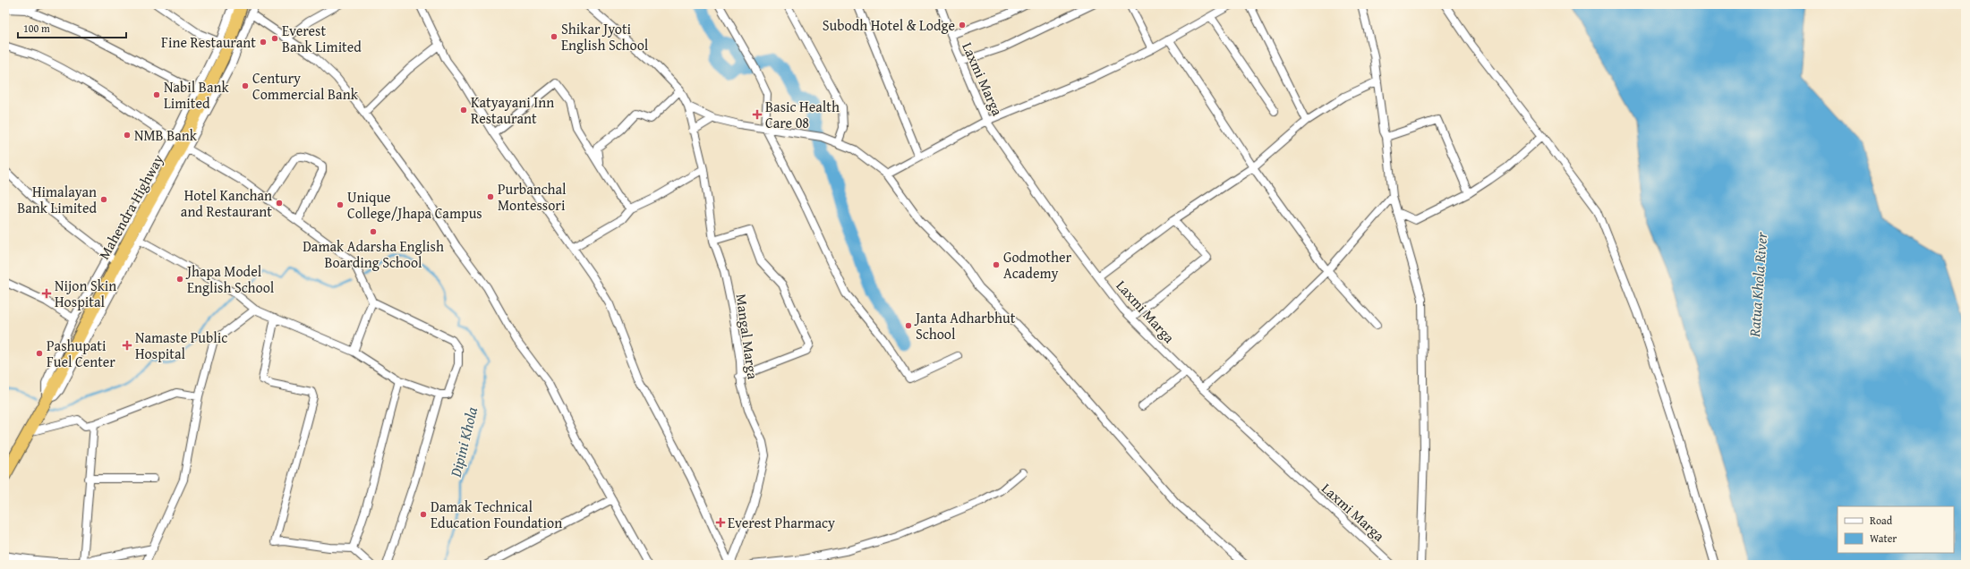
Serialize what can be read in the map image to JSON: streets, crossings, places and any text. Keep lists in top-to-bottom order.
{
  "streets": {
    "highway": ["Mahendra Highway"],
    "street": ["Laxmi Marga", "Mangal Marga"]
  },
  "water": ["Ratua Khola River", "Dipini Khola"],
  "places": {
    "other": [
      "Subodh Hotel & Lodge",
      "Shikar Jyoti English School",
      "Everest Bank Limited",
      "Fine Restaurant",
      "Century Commercial Bank",
      "Nabil Bank Limited",
      "Katyayani Inn Restaurant",
      "NMB Bank",
      "Purbanchal Montessori",
      "Himalayan Bank Limited",
      "Hotel Kanchan and Restaurant",
      "Unique College/Jhapa Campus",
      "Damak Adarsha English Boarding School",
      "Godmother Academy",
      "Jhapa Model English School",
      "Janta Adharbhut School",
      "Pashupati Fuel Center",
      "Damak Technical Education Foundation"
    ],
    "health": [
      "Basic Health Care 08",
      "Nijon Skin Hospital",
      "Namaste Public Hospital",
      "Everest Pharmacy"
    ]
  },
  "legend": ["Road", "Water"],
  "scale_bar": "100 m"
}
